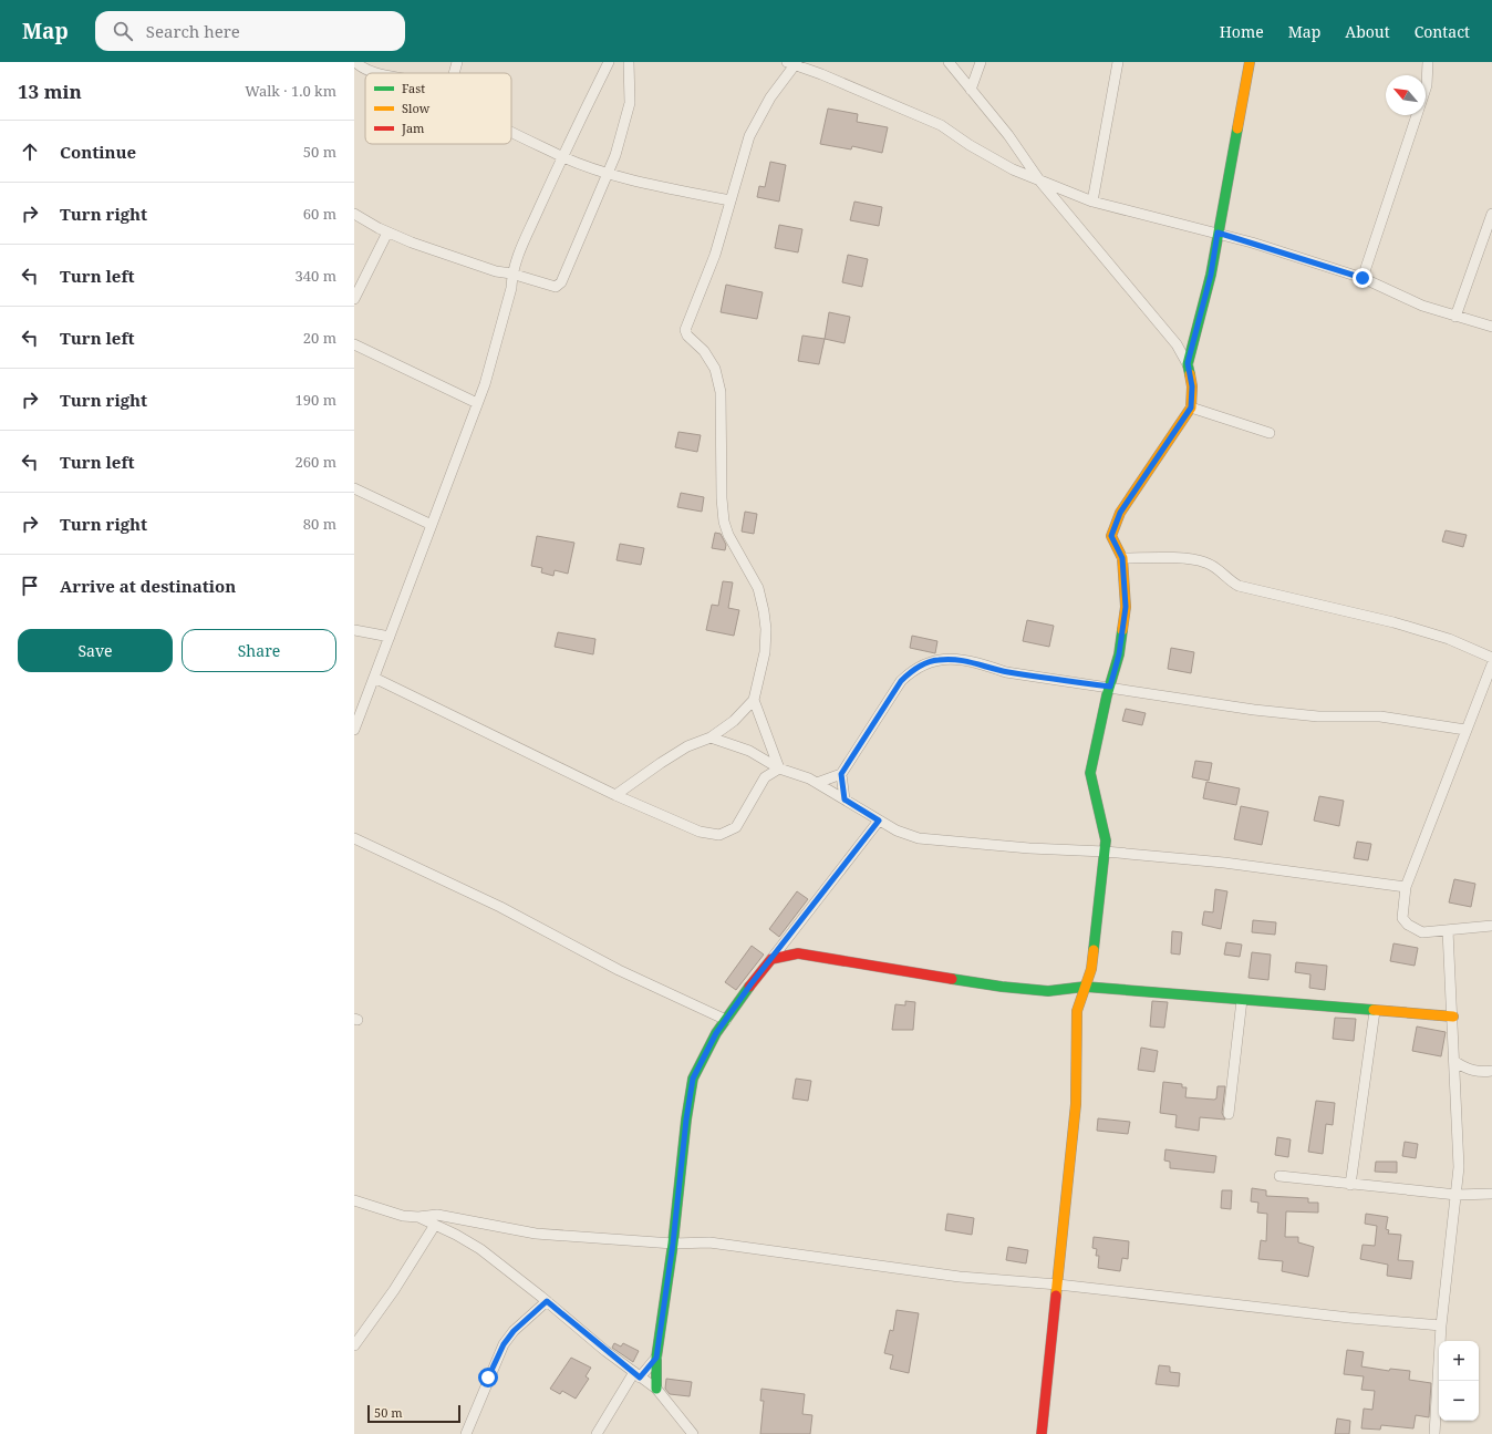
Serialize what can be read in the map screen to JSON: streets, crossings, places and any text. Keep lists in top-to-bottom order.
{
  "legend": ["Fast", "Slow", "Jam"],
  "scale_bar": "50 m",
  "north": "top left",
  "page": {
    "header": "Map",
    "search": "Search here",
    "nav": [
      "Home",
      "Map",
      "About",
      "Contact"
    ],
    "heading": ["13 min", "Walk · 1.0 km"],
    "list": [
      ["Continue", "50 m"],
      ["Turn right", "60 m"],
      ["Turn left", "340 m"],
      ["Turn left", "20 m"],
      ["Turn right", "190 m"],
      ["Turn left", "260 m"],
      ["Turn right", "80 m"],
      "Arrive at destination"
    ],
    "buttons": ["Save", "Share"],
    "map_buttons": ["+", "−"],
    "scale": "50 m"
  }
}
